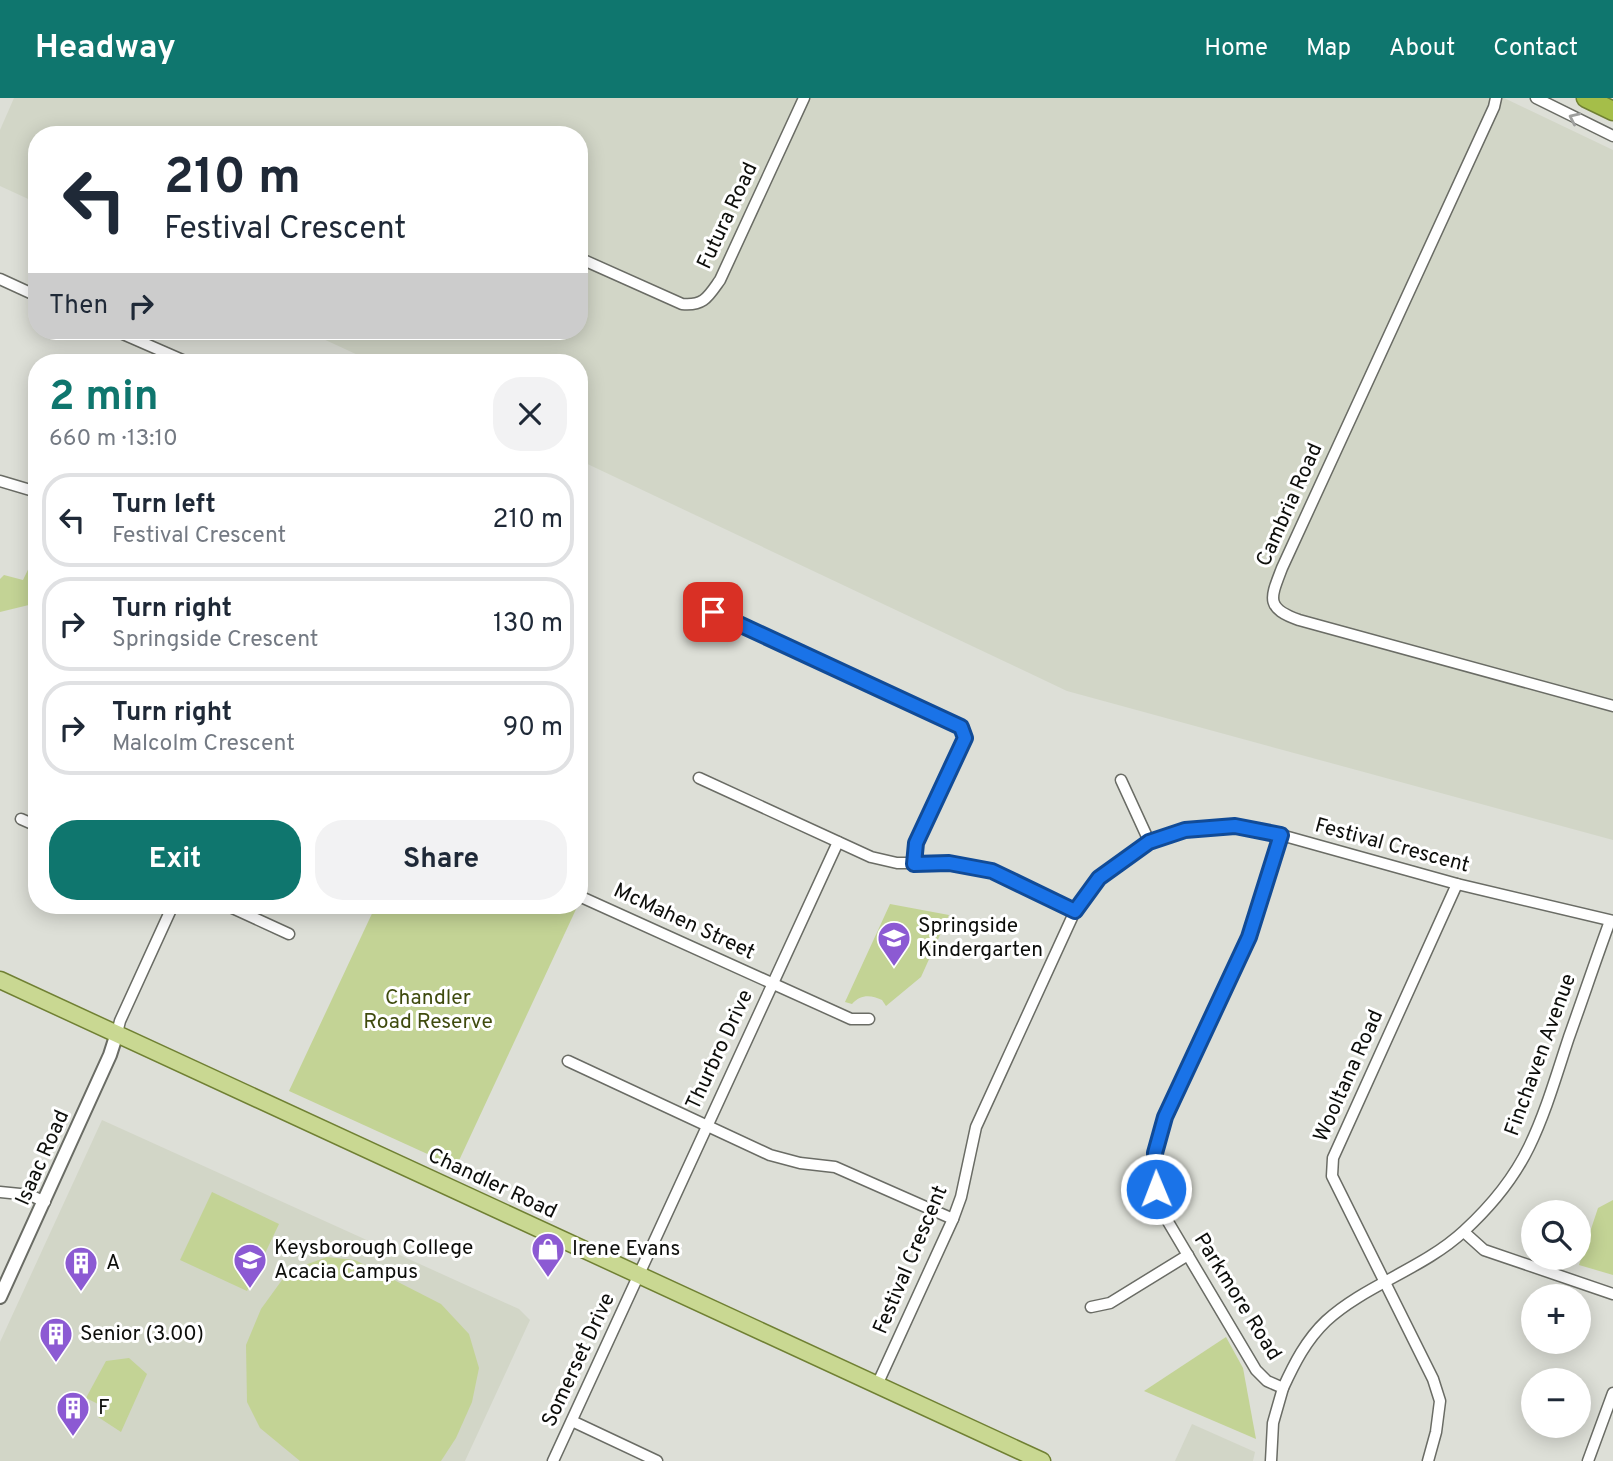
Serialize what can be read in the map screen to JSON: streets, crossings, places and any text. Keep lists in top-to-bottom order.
{
  "streets": {
    "main road": ["Chandler Road"],
    "street": [
      "Futura Road",
      "Cambria Road",
      "Festival Crescent",
      "McMahen Street",
      "Thurbro Drive",
      "Finchaven Avenue",
      "Wooltana Road",
      "Isaac Road",
      "Parkmore Road",
      "Somerset Drive"
    ]
  },
  "crossings": [
    ["Festival Crescent", "Finchaven Avenue"],
    ["Festival Crescent", "Wooltana Road"],
    ["Festival Crescent", "Chandler Road"],
    ["Festival Crescent", "Parkmore Road"],
    ["McMahen Street", "Thurbro Drive"],
    ["Thurbro Drive", "Chandler Road"],
    ["Thurbro Drive", "Somerset Drive"],
    ["Finchaven Avenue", "Wooltana Road"],
    ["Finchaven Avenue", "Parkmore Road"],
    ["Isaac Road", "Chandler Road"],
    ["Chandler Road", "Somerset Drive"]
  ],
  "parks": ["Chandler Road Reserve"],
  "places": {
    "school or university": ["Springside Kindergarten", "Keysborough College Acacia Campus"],
    "shop": ["Irene Evans"],
    "building": ["A", "Senior (3.00)", "F"]
  },
  "page": {
    "header": "Headway",
    "nav": [
      "Home",
      "Map",
      "About",
      "Contact"
    ],
    "turn": ["210 m", "Festival Crescent"],
    "then": "Then",
    "heading": ["2 min", "660 m · 13:10"],
    "list": [
      {
        "name": "Turn left",
        "note": "Festival Crescent",
        "value": "210 m"
      },
      {
        "name": "Turn right",
        "note": "Springside Crescent",
        "value": "130 m"
      },
      {
        "name": "Turn right",
        "note": "Malcolm Crescent",
        "value": "90 m"
      }
    ],
    "buttons": ["Exit", "Share"],
    "map_buttons": ["+", "−"]
  }
}
